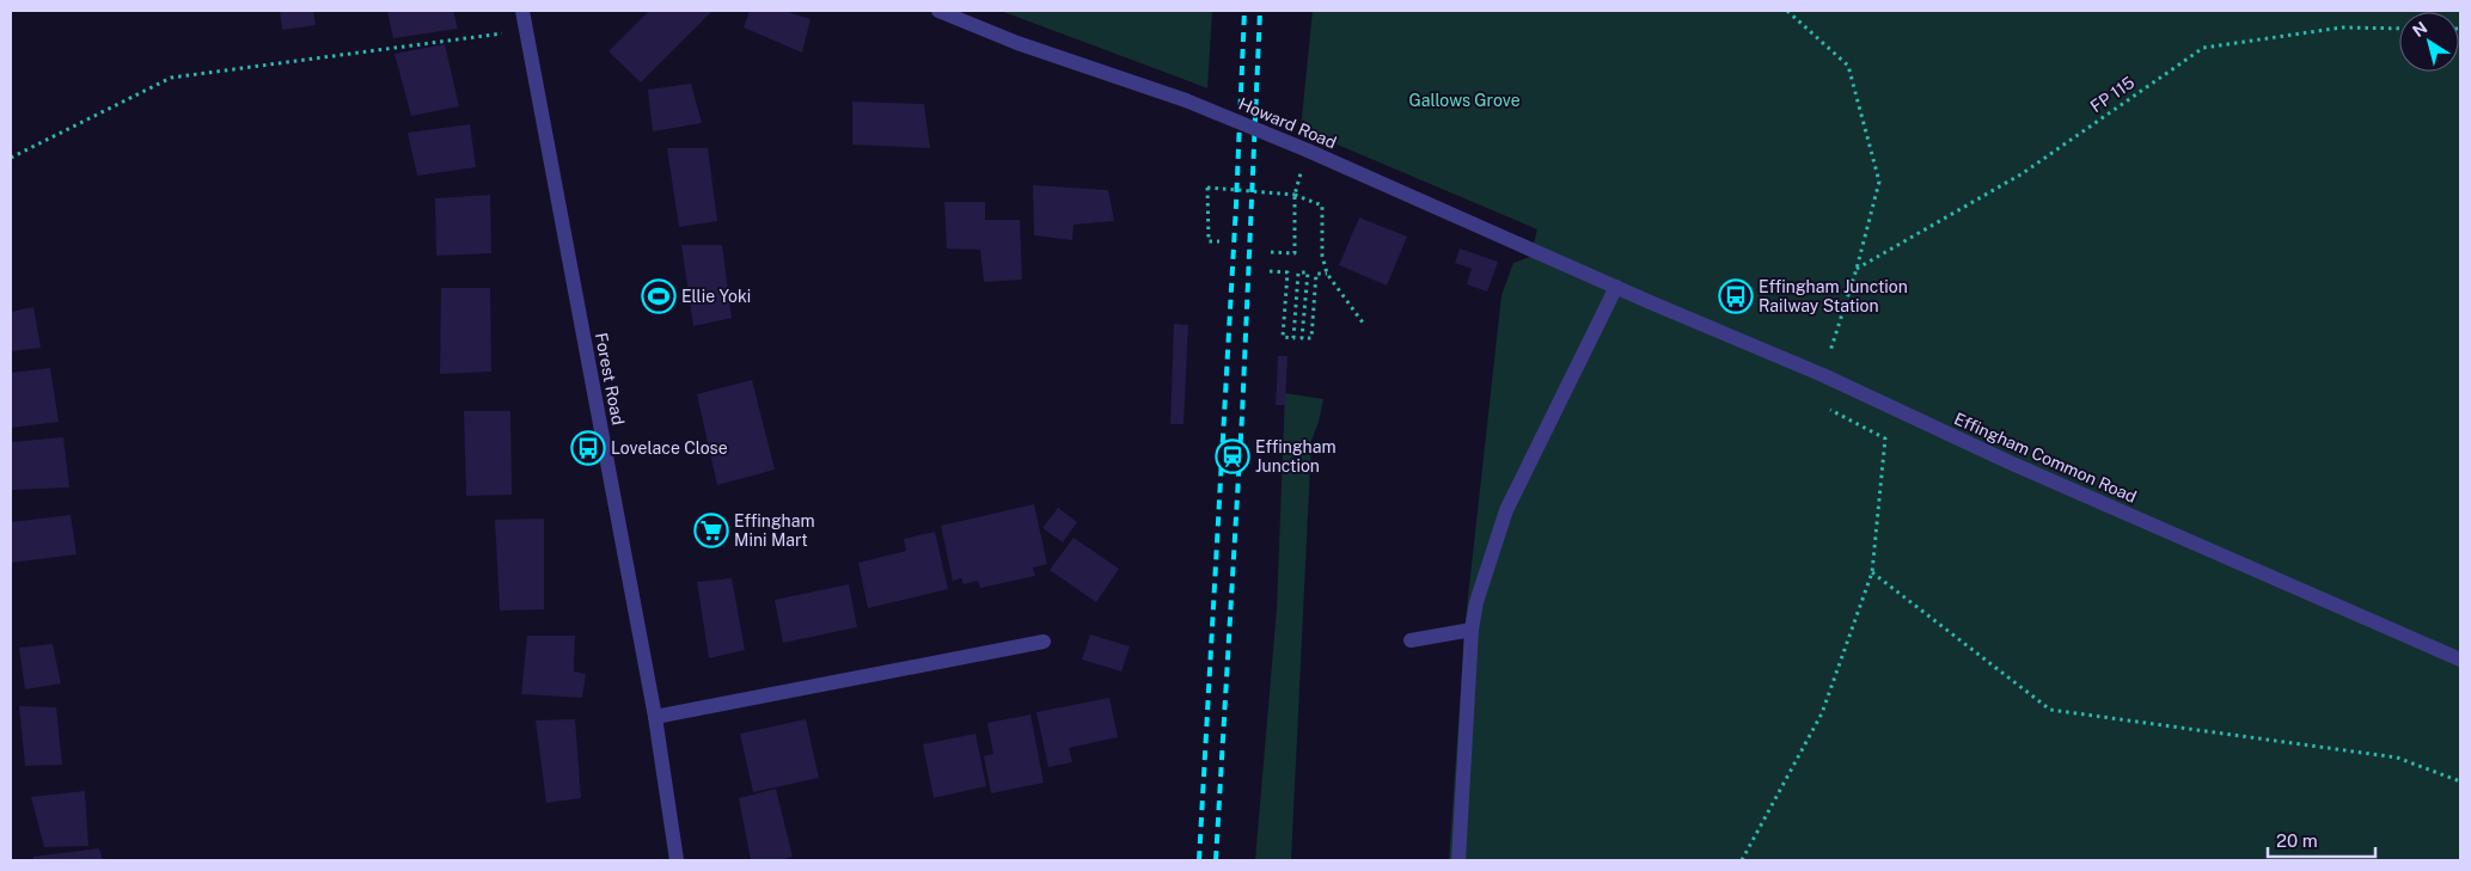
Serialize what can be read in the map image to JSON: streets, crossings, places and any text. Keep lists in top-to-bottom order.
{
  "streets": {
    "street": ["Howard Road", "Forest Road", "Effingham Common Road"],
    "path": ["FP 115"]
  },
  "crossings": [
    ["Howard Road", "Effingham Common Road"]
  ],
  "parks": ["Gallows Grove"],
  "places": {
    "sports": ["Ellie Yoki"],
    "bus stop": ["Effingham Junction Railway Station", "Lovelace Close"],
    "station": ["Effingham Junction"],
    "supermarket": ["Effingham Mini Mart"]
  },
  "scale_bar": "20 m",
  "north": "top left"
}
